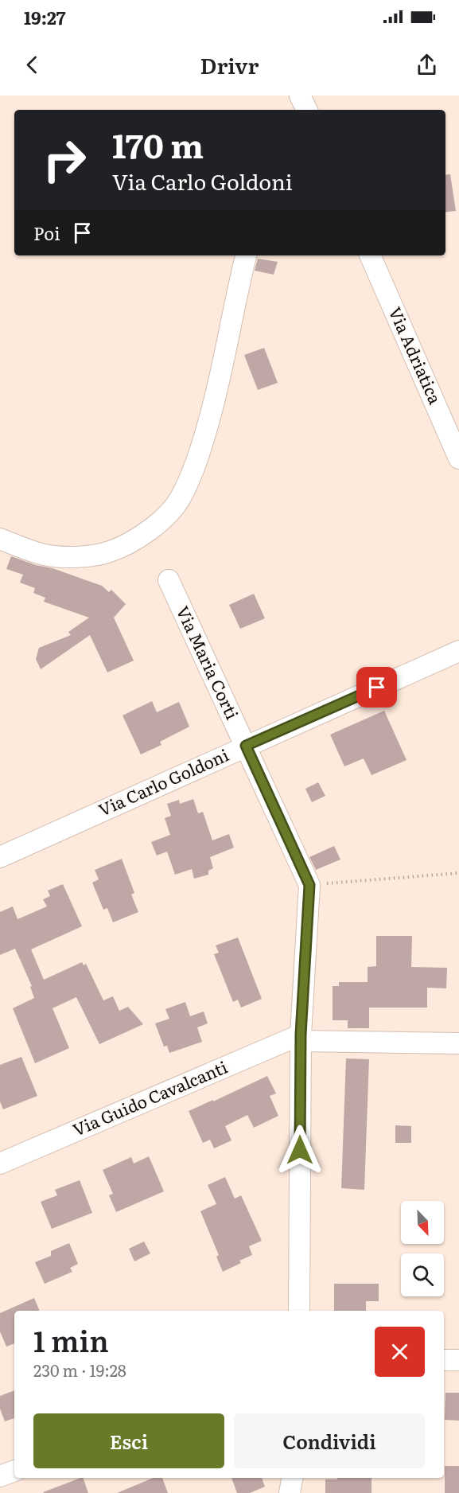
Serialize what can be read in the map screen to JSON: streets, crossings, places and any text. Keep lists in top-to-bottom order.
{
  "streets": {
    "street": [
      "Via Adriatica",
      "Via Maria Corti",
      "Via Carlo Goldoni",
      "Via Guido Cavalcanti"
    ]
  },
  "crossings": [
    ["Via Maria Corti", "Via Carlo Goldoni"]
  ],
  "north": "bottom right",
  "page": {
    "status": "19:27",
    "header": "Drivr",
    "turn": ["170 m", "Via Carlo Goldoni"],
    "then": "Poi",
    "heading": ["1 min", "230 m · 19:28"],
    "buttons": ["Esci", "Condividi"]
  }
}
